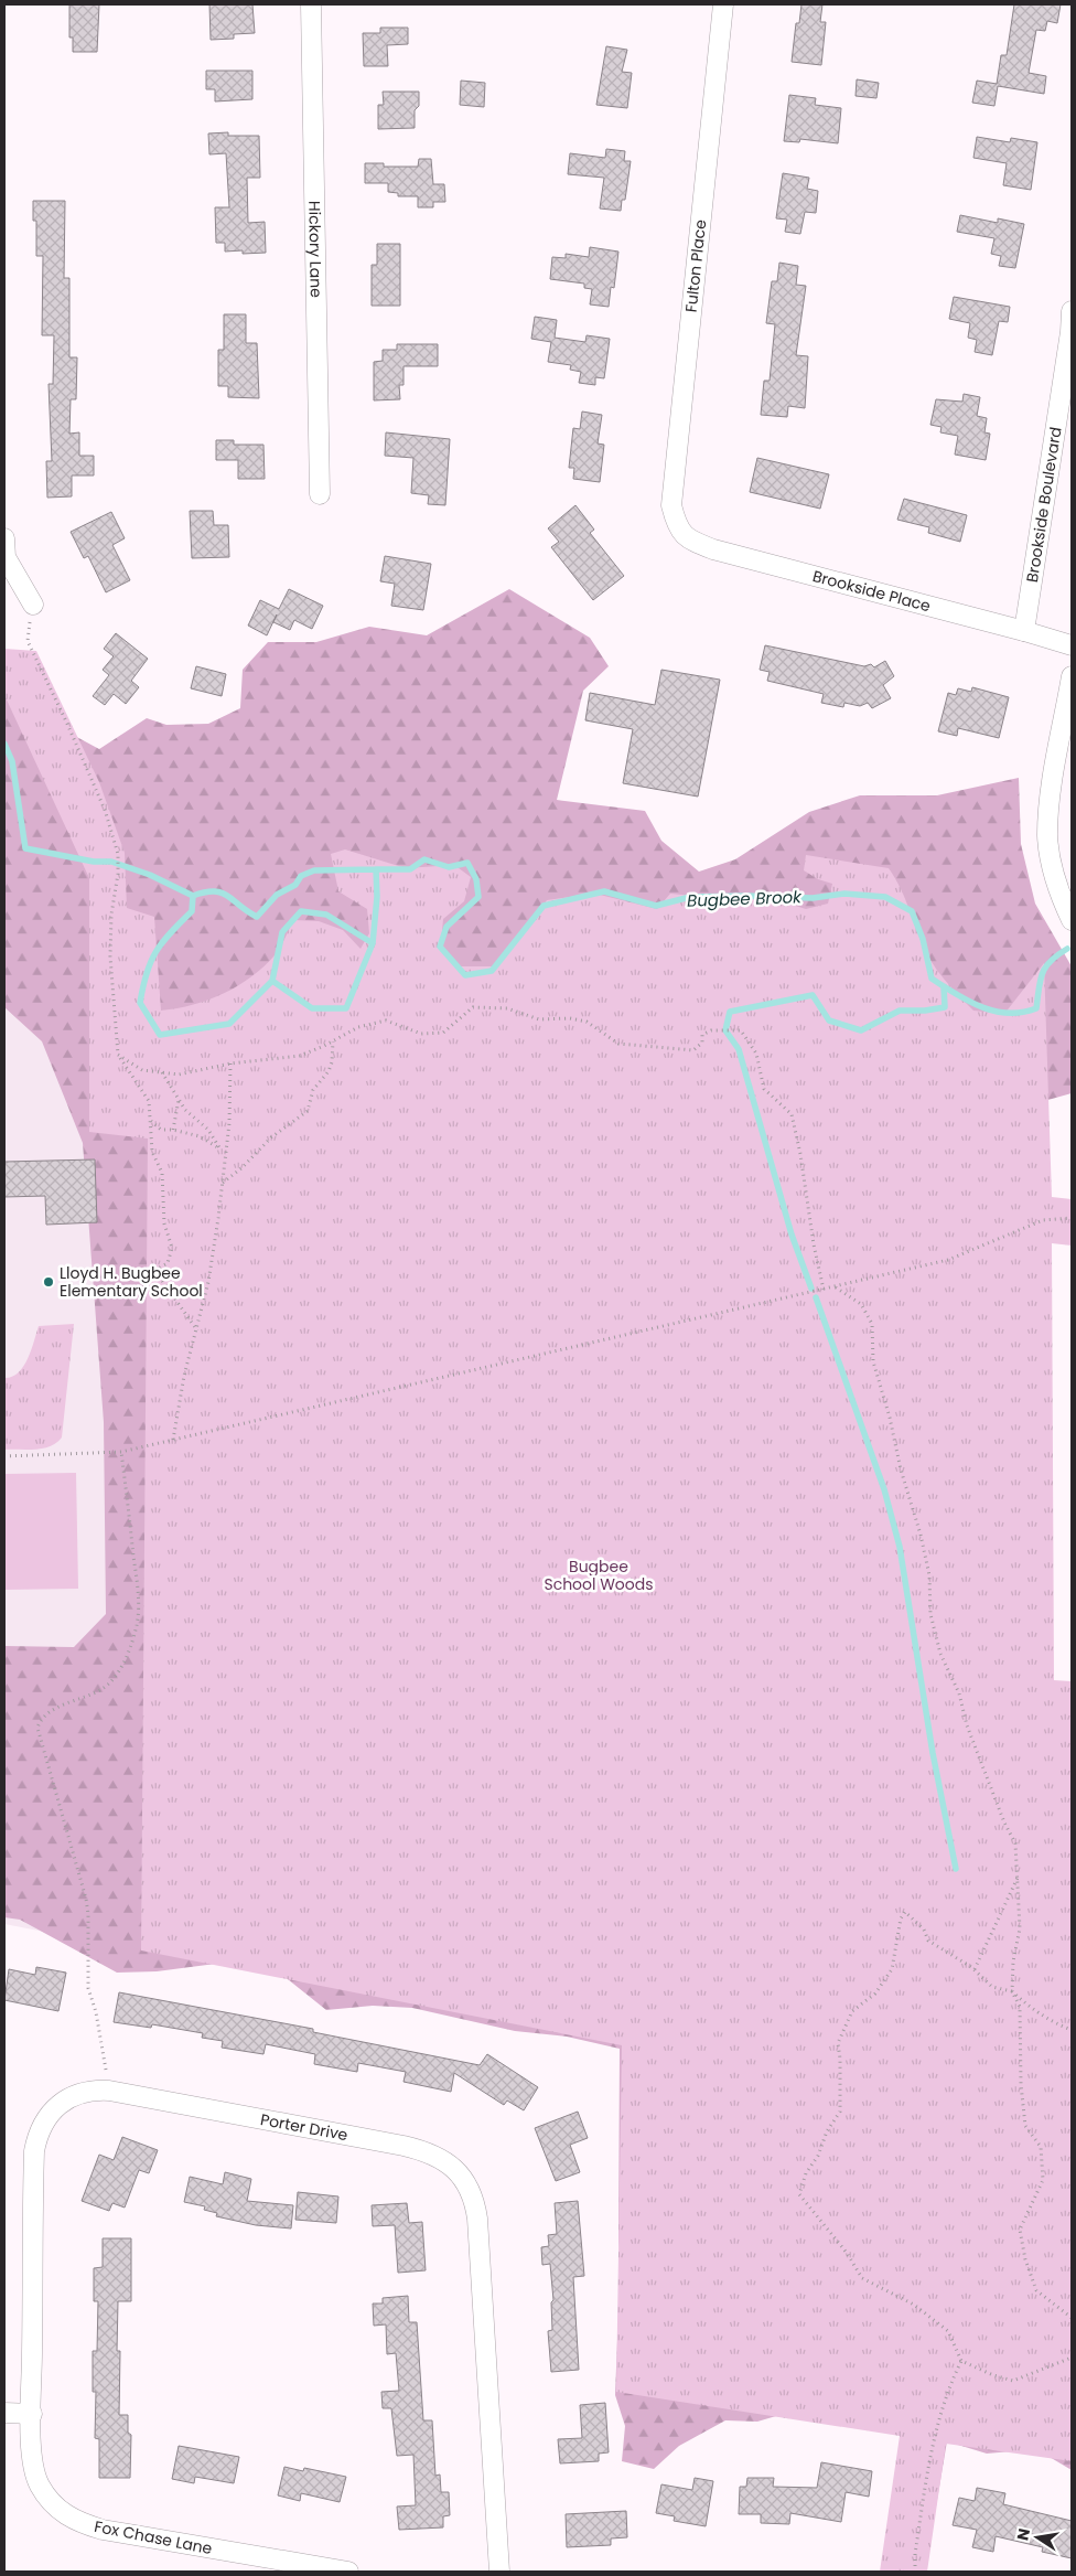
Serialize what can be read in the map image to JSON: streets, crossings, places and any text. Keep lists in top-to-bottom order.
{
  "streets": {
    "street": [
      "Hickory Lane",
      "Fulton Place",
      "Brookside Boulevard",
      "Brookside Place",
      "Porter Drive",
      "Fox Chase Lane"
    ]
  },
  "crossings": [
    ["Fulton Place", "Brookside Place"],
    ["Brookside Boulevard", "Brookside Place"],
    ["Porter Drive", "Fox Chase Lane"]
  ],
  "water": ["Bugbee Brook"],
  "parks": ["Bugbee School Woods"],
  "places": ["Lloyd H. Bugbee Elementary School"],
  "north": "left"
}
